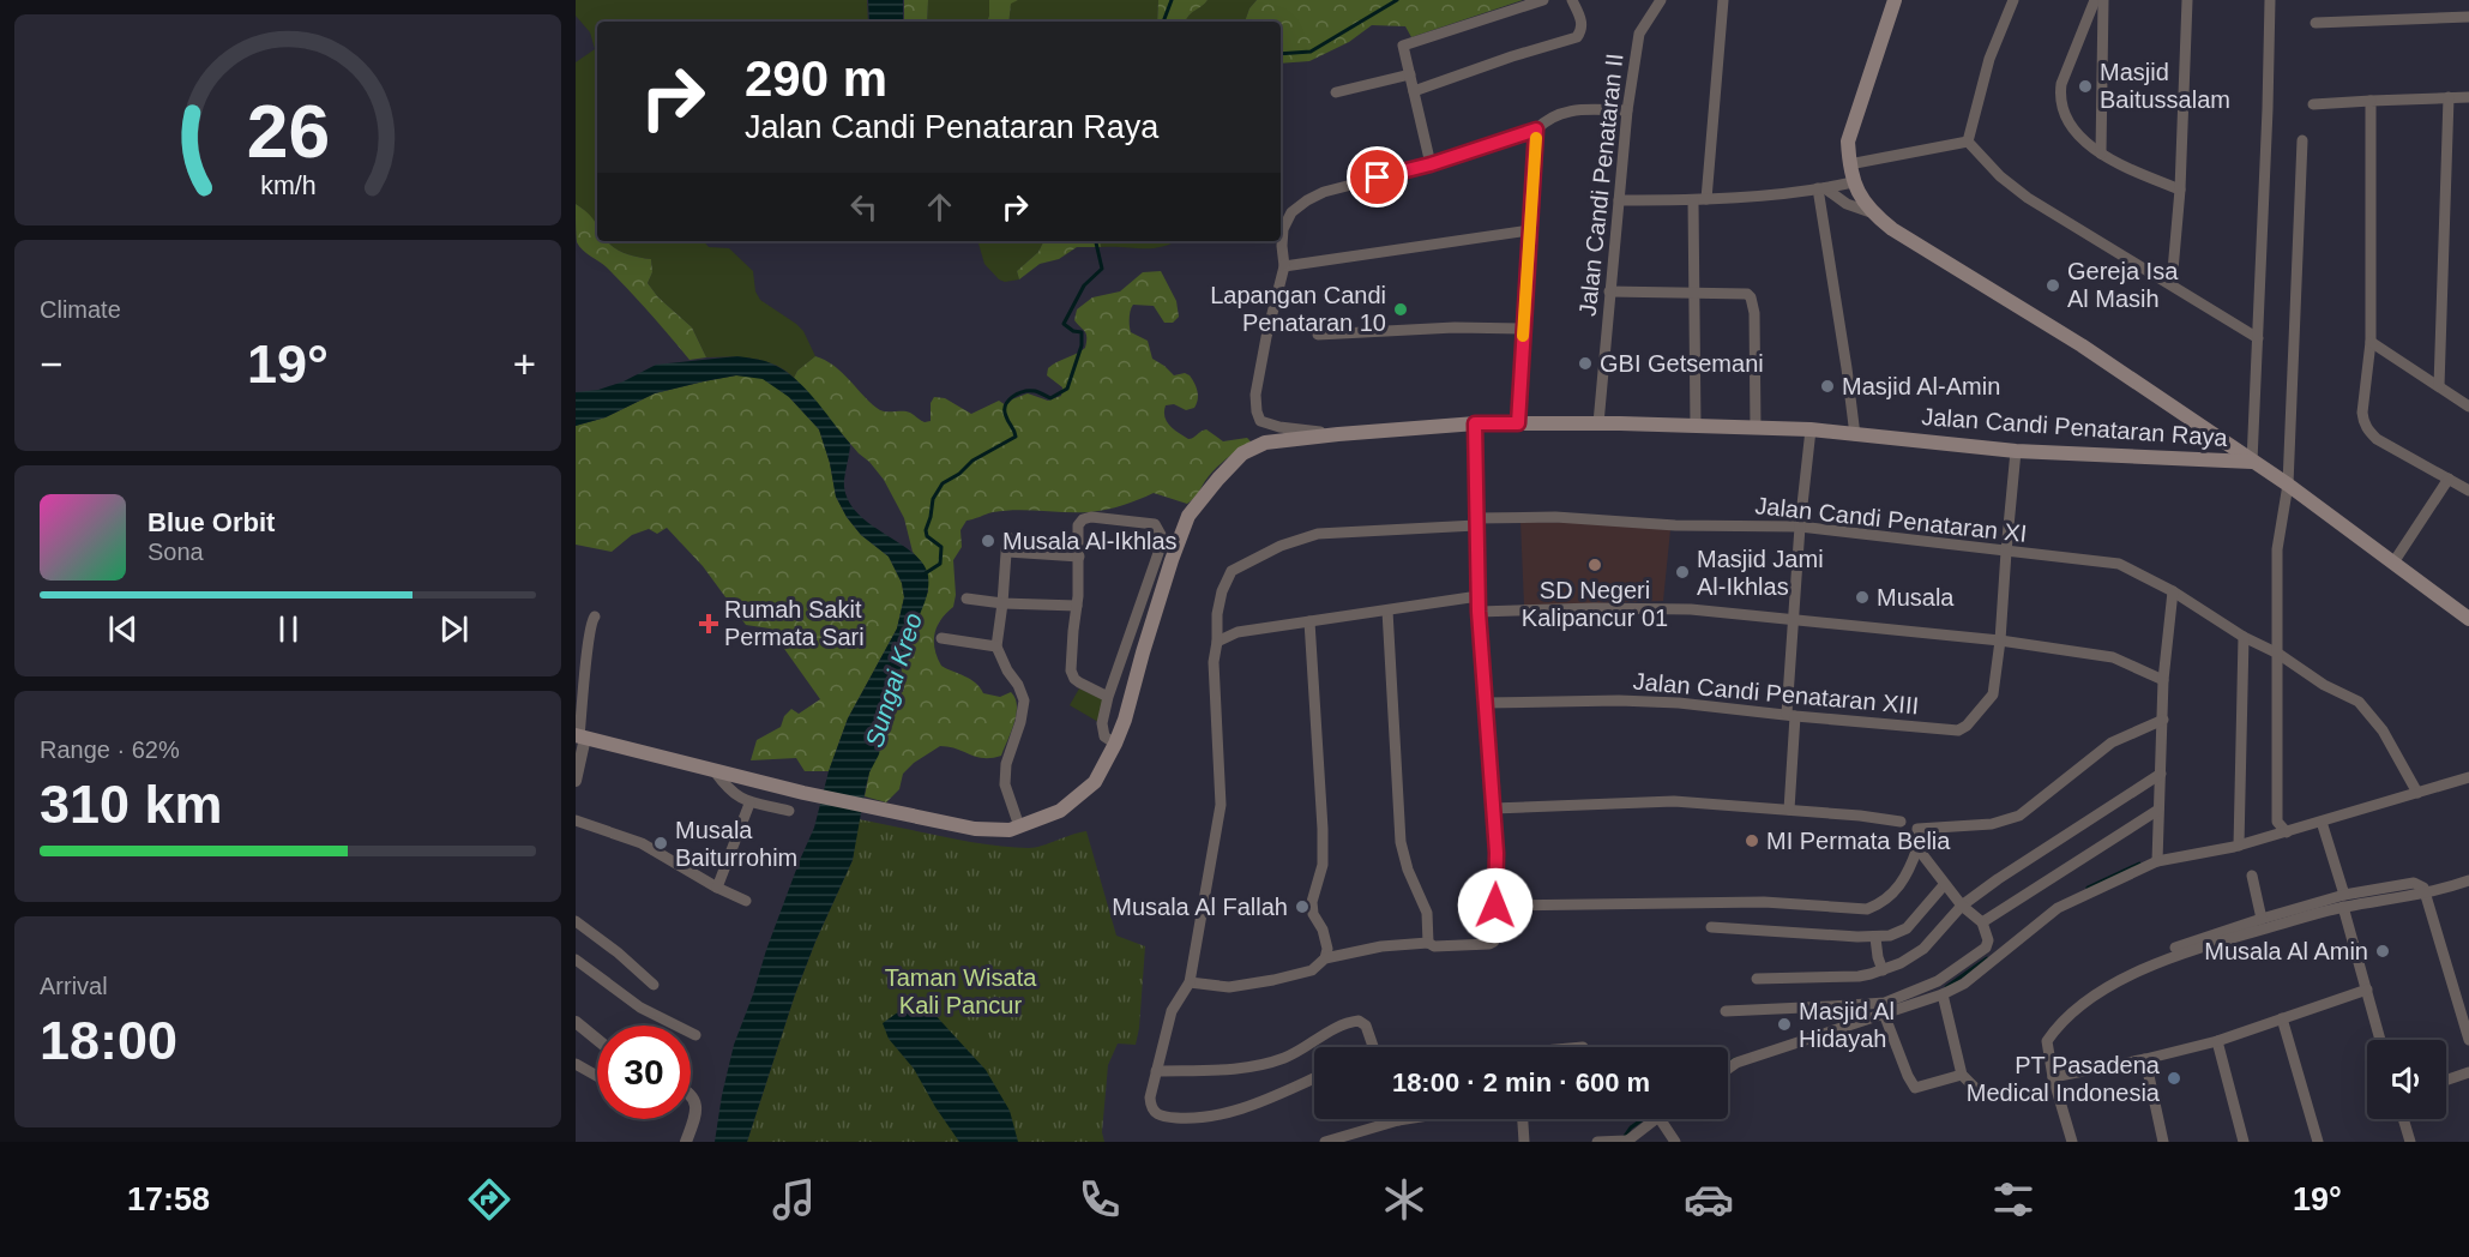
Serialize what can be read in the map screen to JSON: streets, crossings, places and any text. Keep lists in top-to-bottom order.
{
  "streets": {
    "main road": ["Jalan Candi Penataran Raya"],
    "street": ["Jalan Candi Penataran II", "Jalan Candi Penataran XI", "Jalan Candi Penataran XIII"]
  },
  "crossings": [
    ["Jalan Candi Penataran II", "Jalan Candi Penataran Raya"]
  ],
  "water": ["Sungai Kreo"],
  "parks": ["Taman Wisata Kali Pancur"],
  "places": {
    "other": [
      "Masjid Baitussalam",
      "Gereja Isa Al Masih",
      "Lapangan Candi Penataran 10",
      "GBI Getsemani",
      "Masjid Al-Amin",
      "Musala Al-Ikhlas",
      "SD Negeri Kalipancur 01",
      "Masjid Jami Al-Ikhlas",
      "Musala",
      "MI Permata Belia",
      "Musala Baiturrohim",
      "Musala Al Fallah",
      "Musala Al Amin",
      "Masjid Al Hidayah",
      "PT Pasadena Medical Indonesia"
    ],
    "health": ["Rumah Sakit Permata Sari"]
  },
  "page": {
    "turn": ["290 m", "Jalan Candi Penataran Raya"],
    "tile": [
      "Climate",
      ["Range · 62%", "310 km"],
      ["Arrival", "18:00"]
    ],
    "heat": ["−", "19°", "+"],
    "song": ["Blue Orbit", "Sona"],
    "limit": "30",
    "trip": "18:00 · 2 min · 600 m",
    "tabs": ["17:58", "19°"],
    "gauge": ["26", "km/h"]
  }
}
